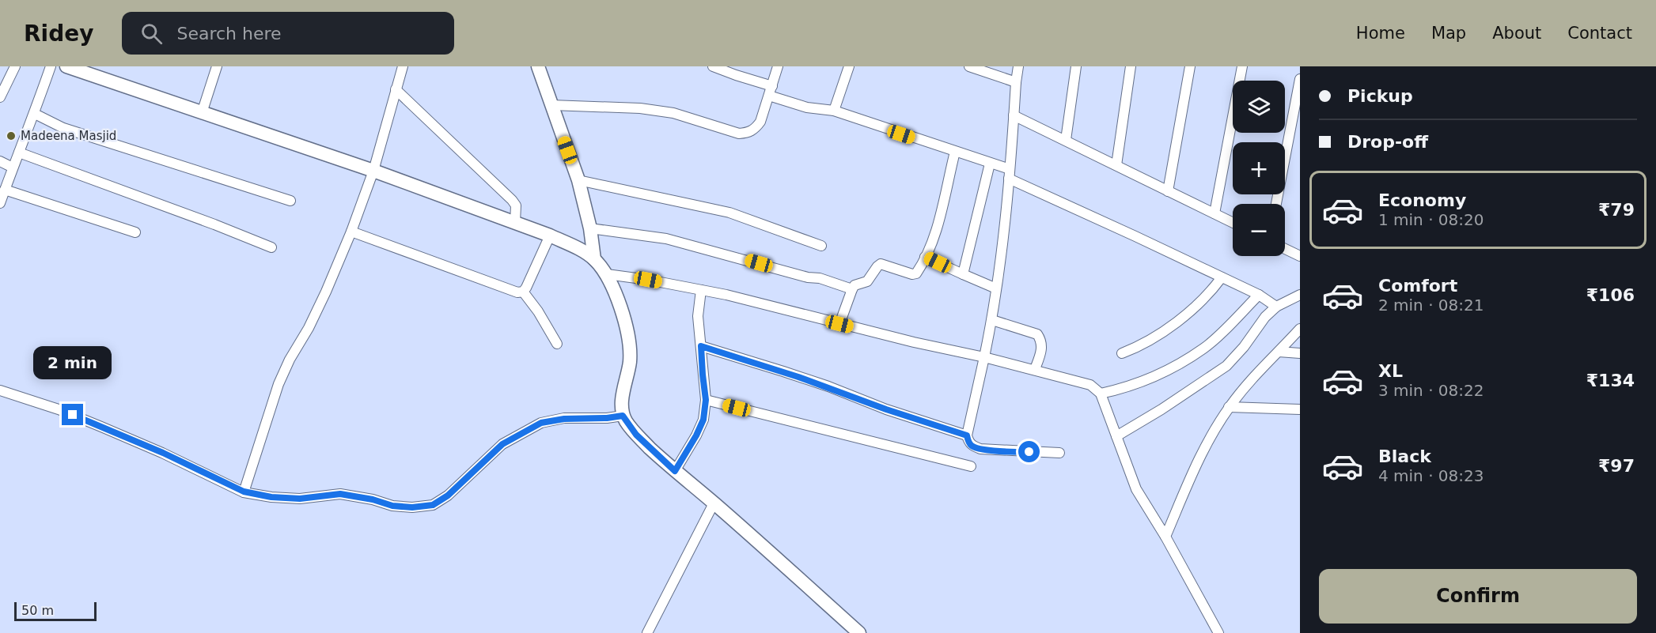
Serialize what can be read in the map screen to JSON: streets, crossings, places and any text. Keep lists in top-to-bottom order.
{
  "places": ["Madeena Masjid"],
  "scale_bar": "50 m",
  "page": {
    "header": "Ridey",
    "search": "Search here",
    "nav": [
      "Home",
      "Map",
      "About",
      "Contact"
    ],
    "banner": ["Pickup", "Drop-off"],
    "map_buttons": ["+", "−"],
    "list": [
      {
        "name": "Economy",
        "note": "1 min · 08:20",
        "value": "₹79"
      },
      {
        "name": "Comfort",
        "note": "2 min · 08:21",
        "value": "₹106"
      },
      {
        "name": "XL",
        "note": "3 min · 08:22",
        "value": "₹134"
      },
      {
        "name": "Black",
        "note": "4 min · 08:23",
        "value": "₹97"
      }
    ],
    "bubble": "2 min",
    "buttons": "Confirm",
    "scale": "50 m"
  }
}
